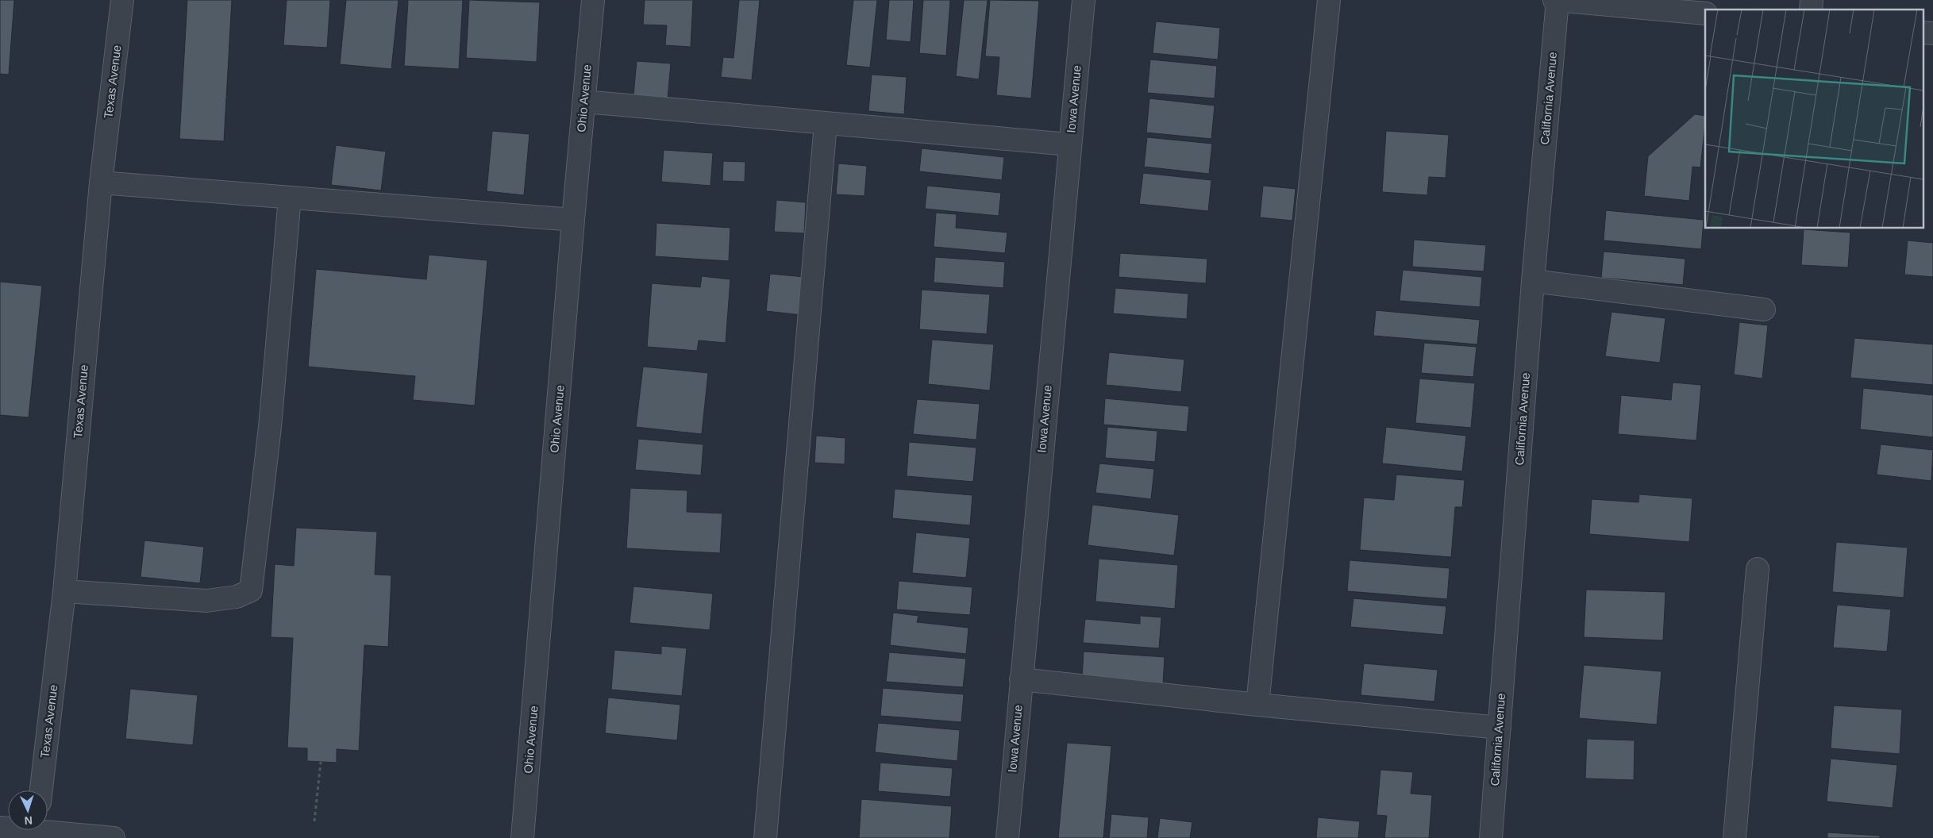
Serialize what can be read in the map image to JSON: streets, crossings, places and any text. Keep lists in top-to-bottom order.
{
  "streets": {
    "street": [
      "Texas Avenue",
      "Ohio Avenue",
      "California Avenue",
      "Iowa Avenue"
    ]
  },
  "north": "bottom"
}
